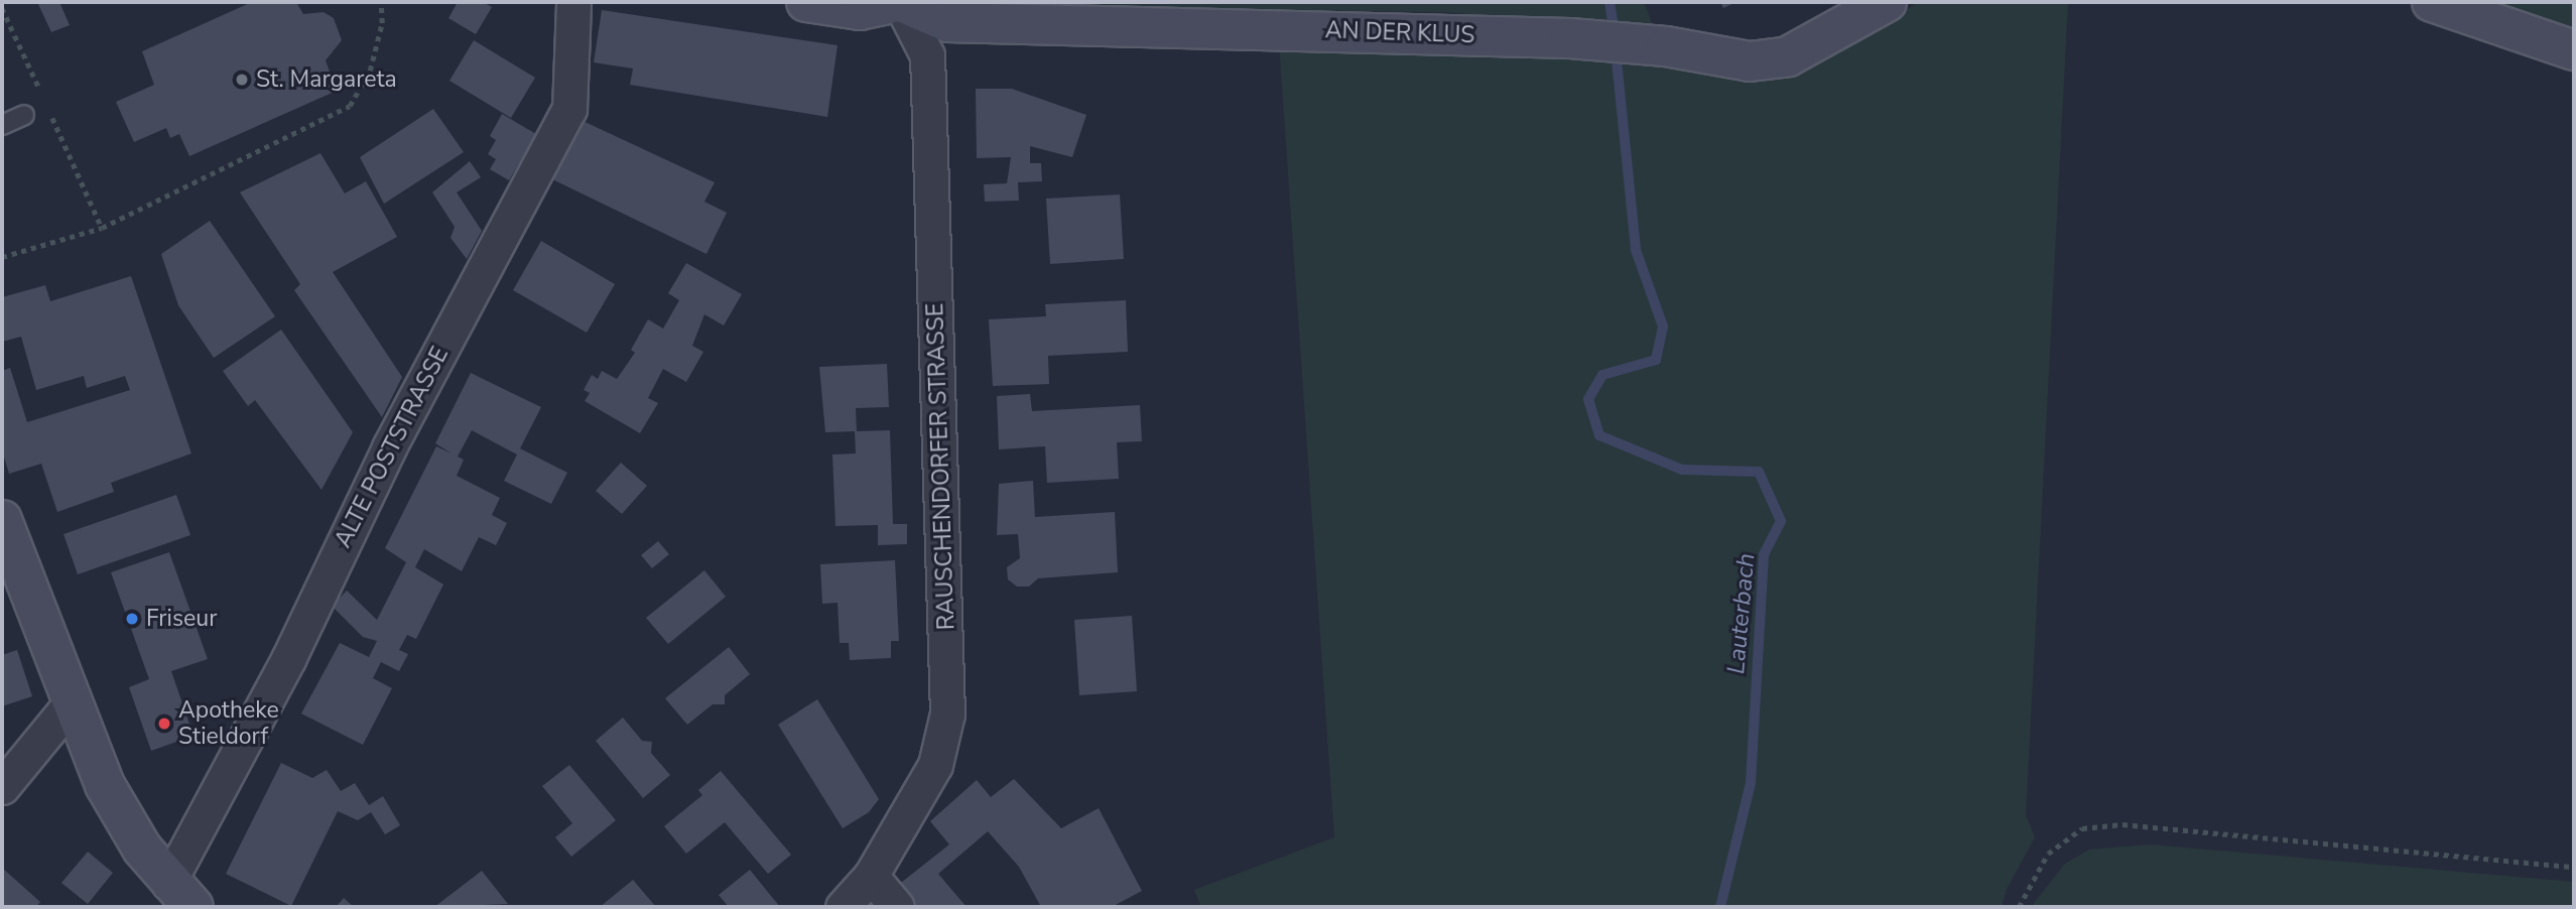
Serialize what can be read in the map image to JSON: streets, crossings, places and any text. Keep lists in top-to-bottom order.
{
  "streets": {
    "street": ["AN DER KLUS", "ALTE POSTSTRASSE", "RAUSCHENDORFER STRASSE"]
  },
  "crossings": [
    ["AN DER KLUS", "RAUSCHENDORFER STRASSE"]
  ],
  "water": ["Lauterbach"],
  "places": ["St. Margareta", "Friseur", "Apotheke Stieldorf"]
}
